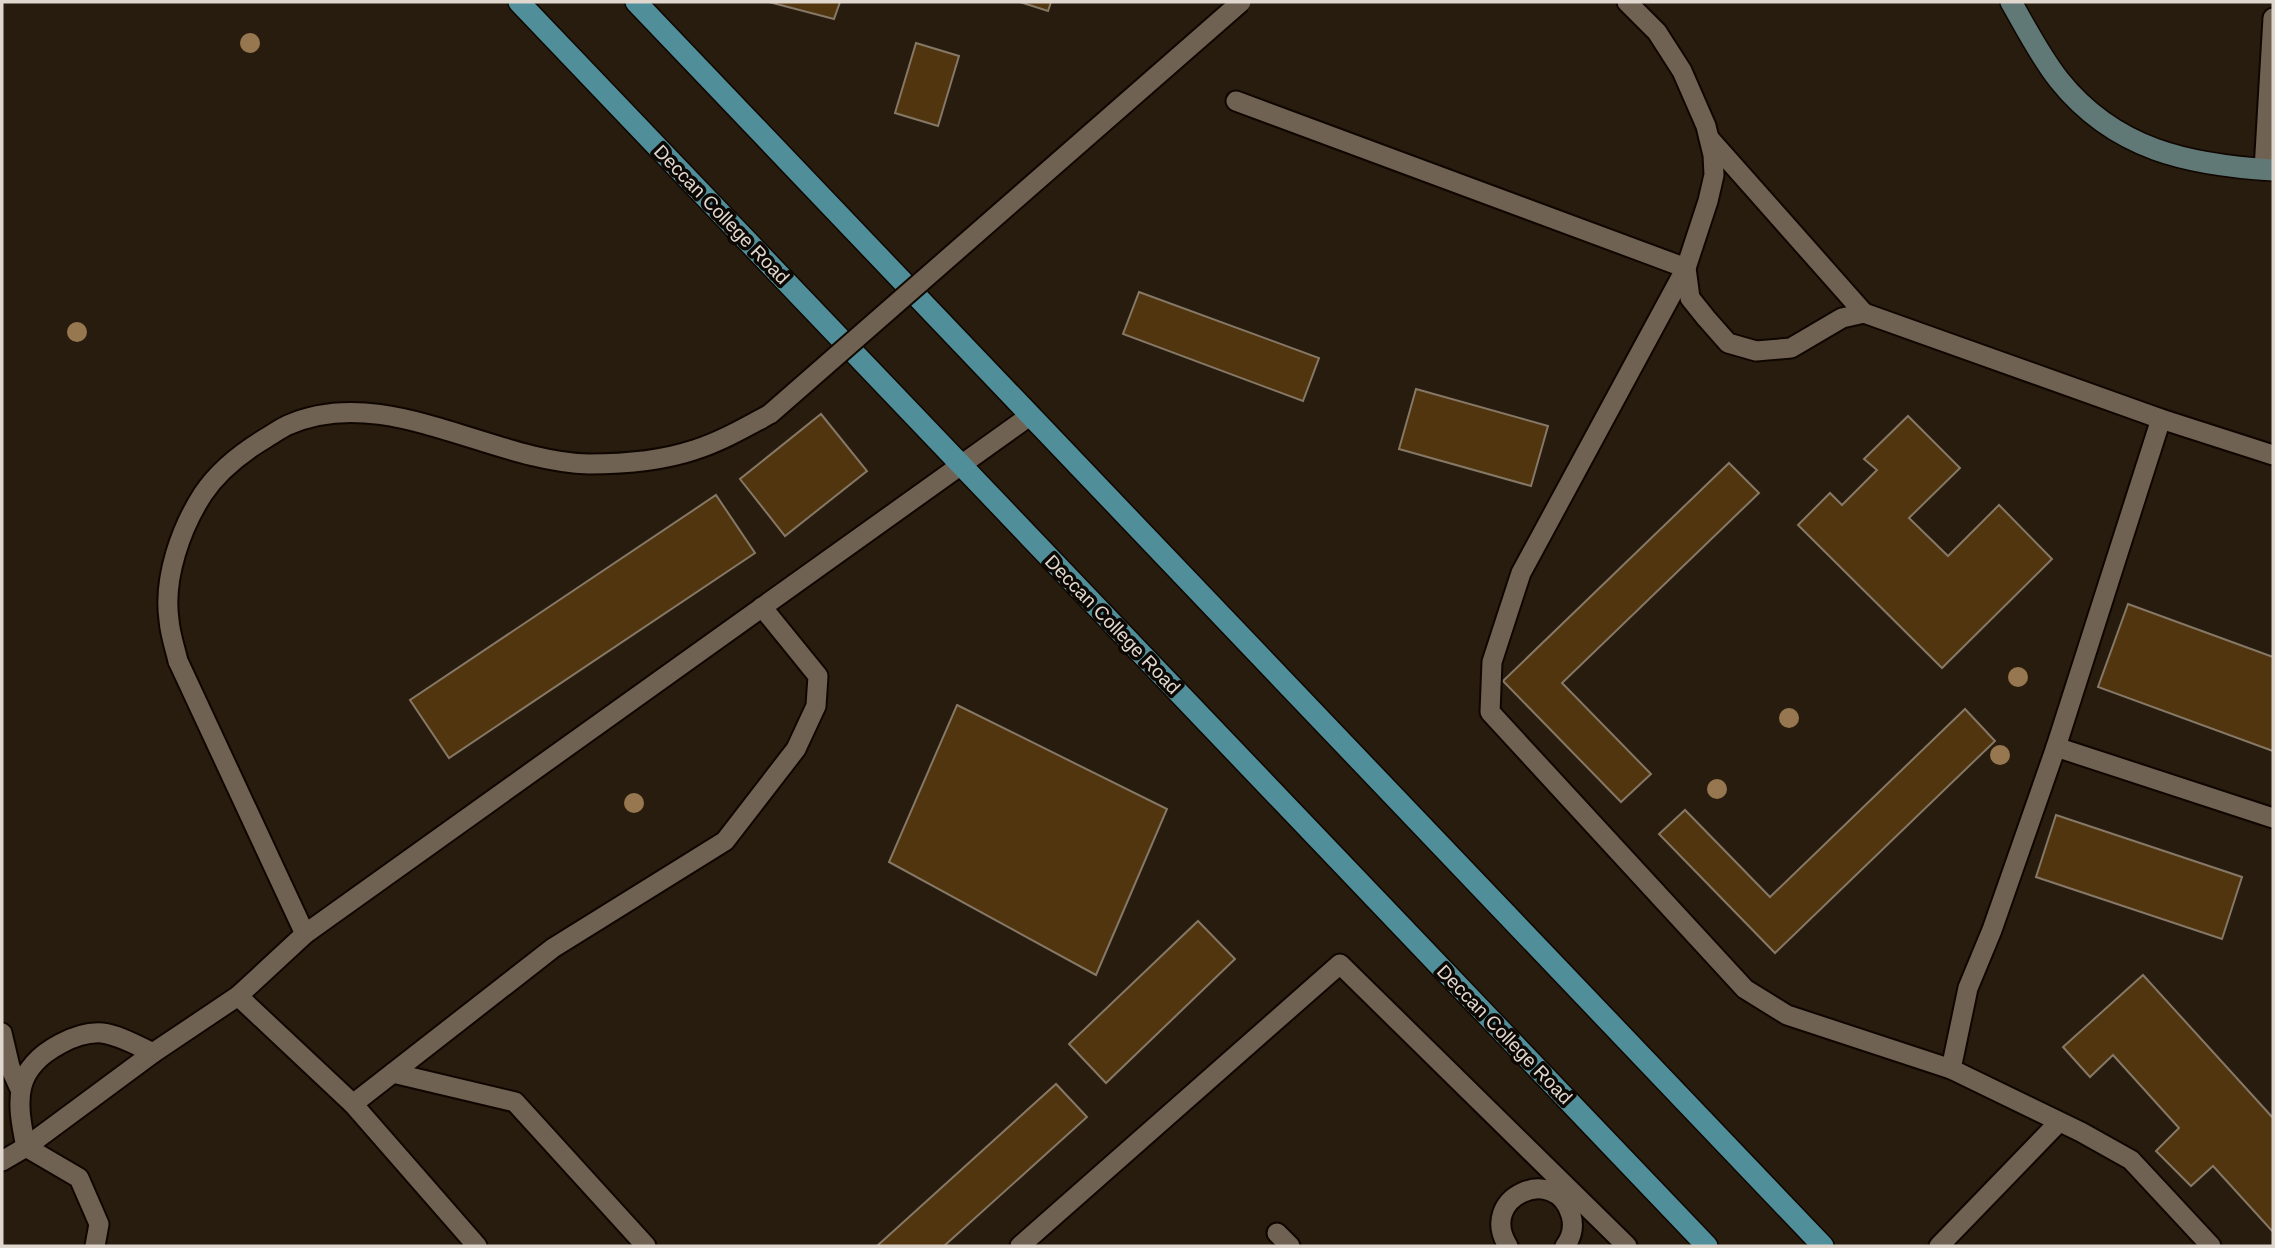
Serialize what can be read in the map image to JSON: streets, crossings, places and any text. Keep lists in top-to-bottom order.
{
  "streets": {
    "main road": ["Deccan College Road"]
  }
}
